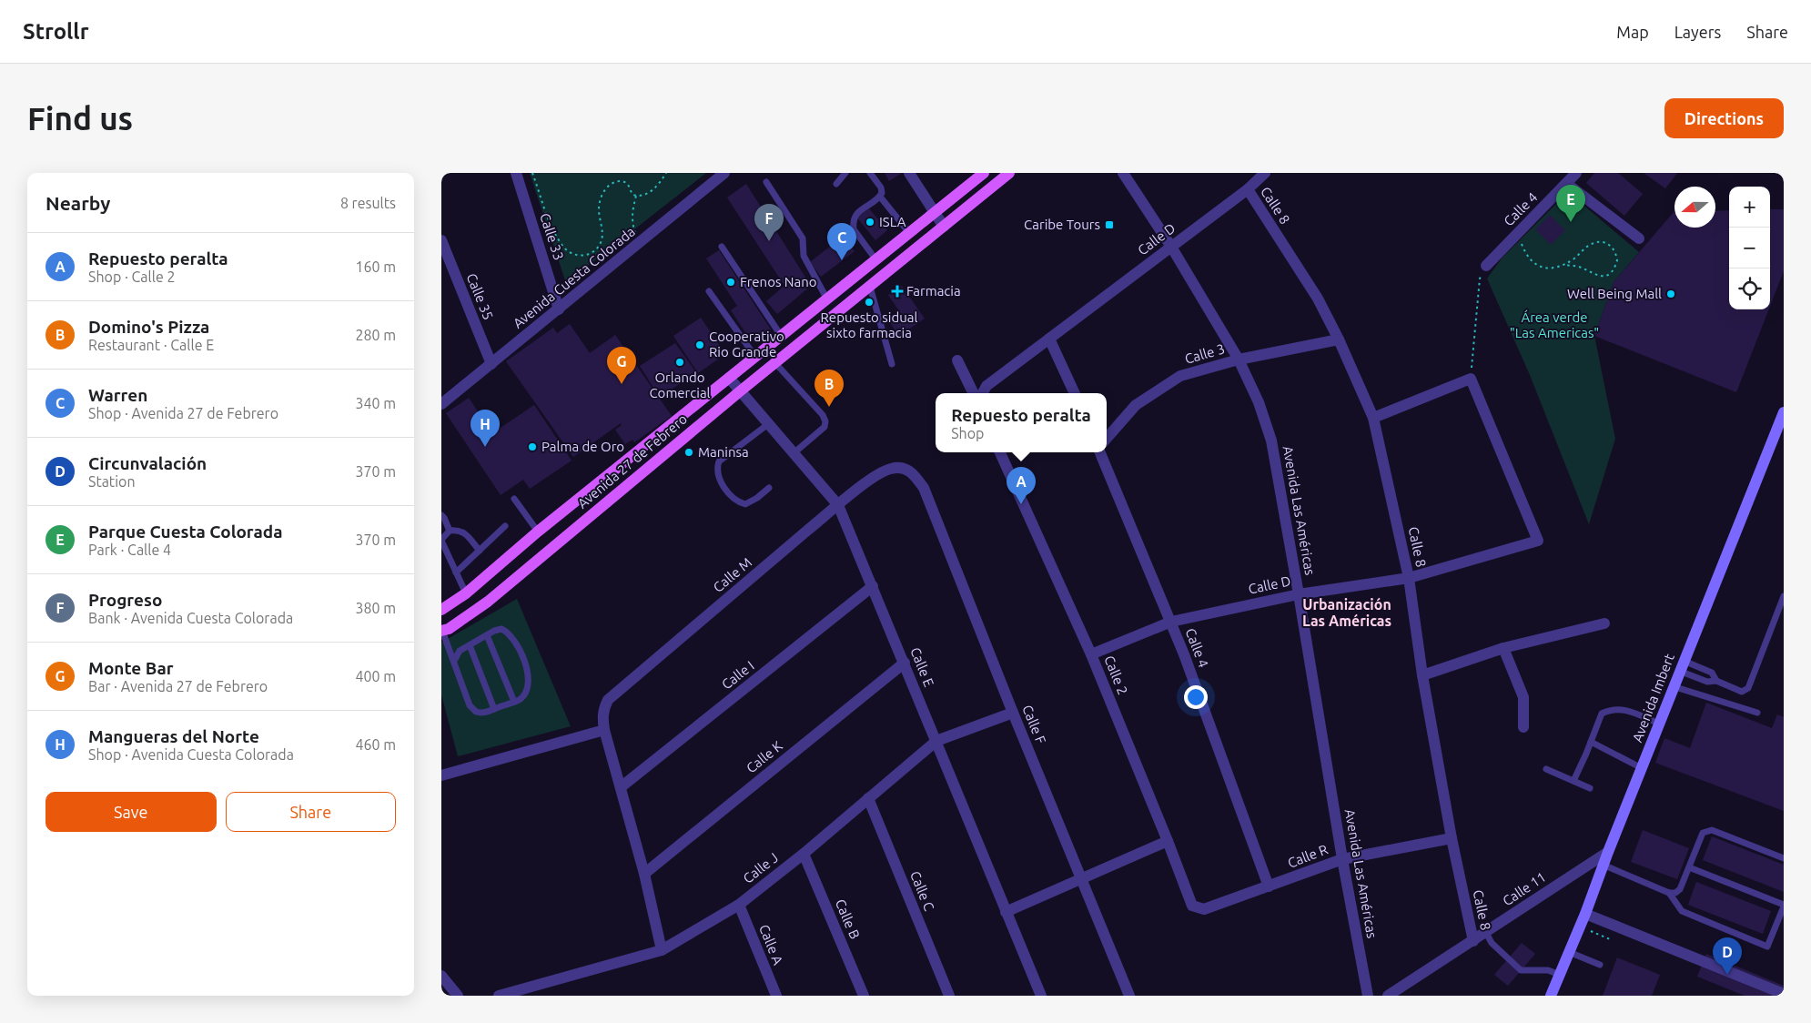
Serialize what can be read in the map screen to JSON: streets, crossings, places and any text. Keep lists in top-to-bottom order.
{
  "streets": {
    "main road": ["Avenida 27 de Febrero", "Avenida Imbert"],
    "street": [
      "Calle 8",
      "Calle 4",
      "Calle 33",
      "Calle D",
      "Avenida Cuesta Colorada",
      "Calle 35",
      "Calle 3",
      "Avenida Las Américas",
      "Calle M",
      "Calle E",
      "Calle I",
      "Calle 2",
      "Calle F",
      "Calle K",
      "Calle R",
      "Calle J",
      "Calle 11",
      "Calle C",
      "Calle B",
      "Calle A"
    ]
  },
  "crossings": [
    ["Calle 8", "Calle D"],
    ["Calle 8", "Calle 3"],
    ["Calle 8", "Calle R"],
    ["Calle 8", "Calle 11"],
    ["Calle 4", "Calle D"],
    ["Calle 4", "Calle R"],
    ["Calle 33", "Avenida Cuesta Colorada"],
    ["Calle D", "Avenida Las Américas"],
    ["Calle D", "Calle 2"],
    ["Avenida Cuesta Colorada", "Calle 35"],
    ["Calle 3", "Avenida Las Américas"],
    ["Avenida 27 de Febrero", "Calle E"],
    ["Avenida Las Américas", "Calle R"],
    ["Calle M", "Calle E"],
    ["Calle M", "Calle I"],
    ["Calle M", "Calle F"],
    ["Calle M", "Calle K"],
    ["Calle M", "Calle J"],
    ["Calle E", "Calle I"],
    ["Calle E", "Calle K"],
    ["Calle E", "Calle J"],
    ["Calle 2", "Calle R"],
    ["Avenida Imbert", "Calle 11"],
    ["Calle F", "Calle J"],
    ["Calle J", "Calle C"],
    ["Calle J", "Calle B"],
    ["Calle J", "Calle A"]
  ],
  "districts": ["Urbanización Las Américas"],
  "parks": ["Área verde \"Las Americas\""],
  "places": {
    "other": [
      "ISLA",
      "Frenos Nano",
      "Well Being Mall",
      "Repuesto sidual sixto farmacia",
      "Cooperativo Rio Grande",
      "Orlando Comercial",
      "Palma de Oro",
      "Maninsa"
    ],
    "transit": ["Caribe Tours"],
    "health": ["Farmacia"]
  },
  "north": "left",
  "page": {
    "header": "Strollr",
    "nav": ["Map", "Layers", "Share"],
    "buttons": [
      "Directions",
      ["Save", "Share"]
    ],
    "title": "Find us",
    "heading": ["Nearby", "8 results"],
    "pins": [
      "E",
      "F",
      "C",
      "G",
      "B",
      "H",
      "A",
      "D"
    ],
    "map_buttons": ["+", "−"],
    "list": [
      {
        "mark": "A",
        "name": "Repuesto peralta",
        "note": "Shop · Calle 2",
        "value": "160 m"
      },
      {
        "mark": "B",
        "name": "Domino's Pizza",
        "note": "Restaurant · Calle E",
        "value": "280 m"
      },
      {
        "mark": "C",
        "name": "Warren",
        "note": "Shop · Avenida 27 de Febrero",
        "value": "340 m"
      },
      {
        "mark": "D",
        "name": "Circunvalación",
        "note": "Station",
        "value": "370 m"
      },
      {
        "mark": "E",
        "name": "Parque Cuesta Colorada",
        "note": "Park · Calle 4",
        "value": "370 m"
      },
      {
        "mark": "F",
        "name": "Progreso",
        "note": "Bank · Avenida Cuesta Colorada",
        "value": "380 m"
      },
      {
        "mark": "G",
        "name": "Monte Bar",
        "note": "Bar · Avenida 27 de Febrero",
        "value": "400 m"
      },
      {
        "mark": "H",
        "name": "Mangueras del Norte",
        "note": "Shop · Avenida Cuesta Colorada",
        "value": "460 m"
      }
    ],
    "popup": ["Repuesto peralta", "Shop"]
  }
}
